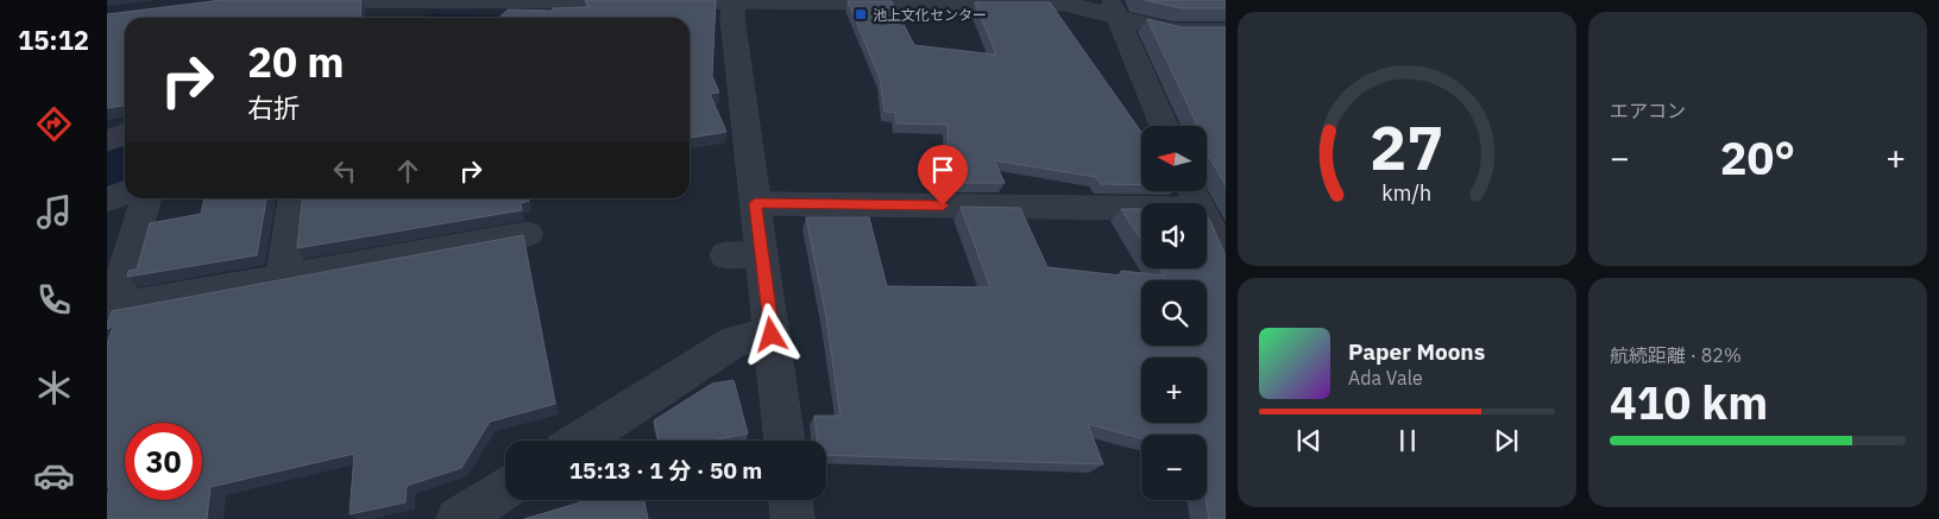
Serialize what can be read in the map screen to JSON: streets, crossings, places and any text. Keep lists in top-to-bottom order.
{
  "places": {
    "transit": ["池上文化センター"]
  },
  "north": "left",
  "page": {
    "tabs": "15:12",
    "tile": [
      "エアコン",
      ["航続距離 · 82%", "410 km"]
    ],
    "turn": ["20 m", "右折"],
    "map_buttons": ["+", "−"],
    "heat": ["−", "20°", "+"],
    "song": ["Paper Moons", "Ada Vale"],
    "limit": "30",
    "trip": "15:13 · 1 分 · 50 m",
    "gauge": ["27", "km/h"]
  }
}
